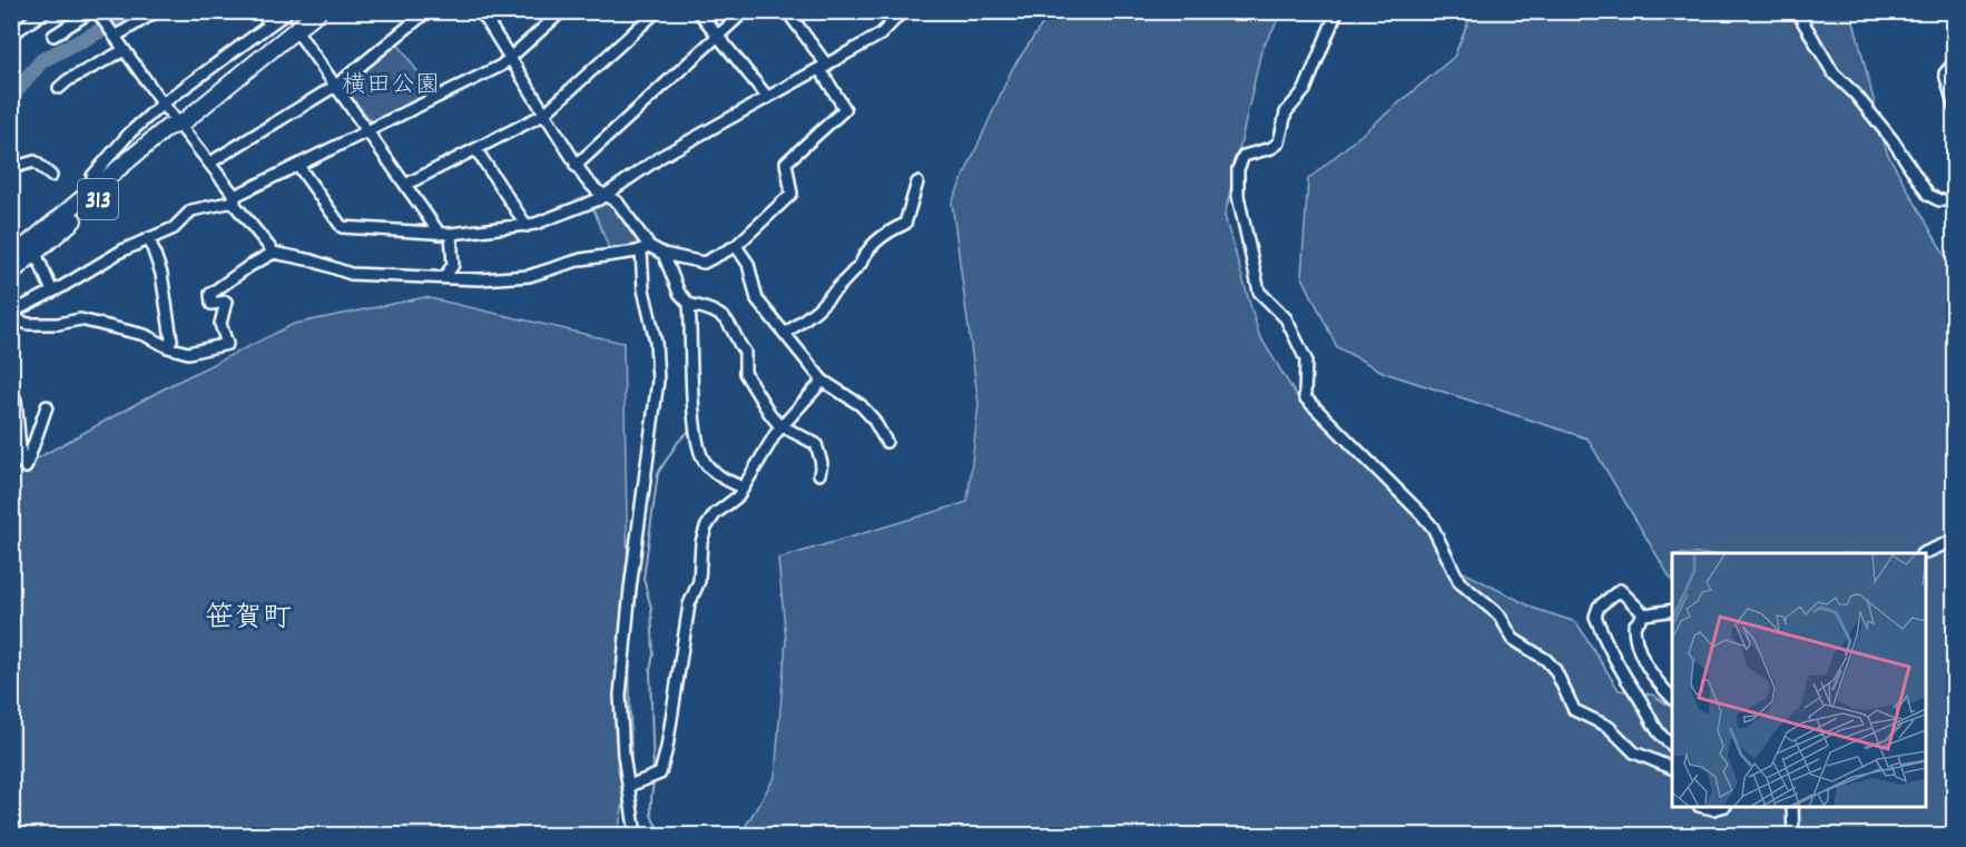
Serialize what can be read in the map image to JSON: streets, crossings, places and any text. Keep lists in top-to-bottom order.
{
  "streets": {
    "highway": ["313"]
  },
  "districts": ["笹賀町"],
  "parks": ["横田公園"]
}
